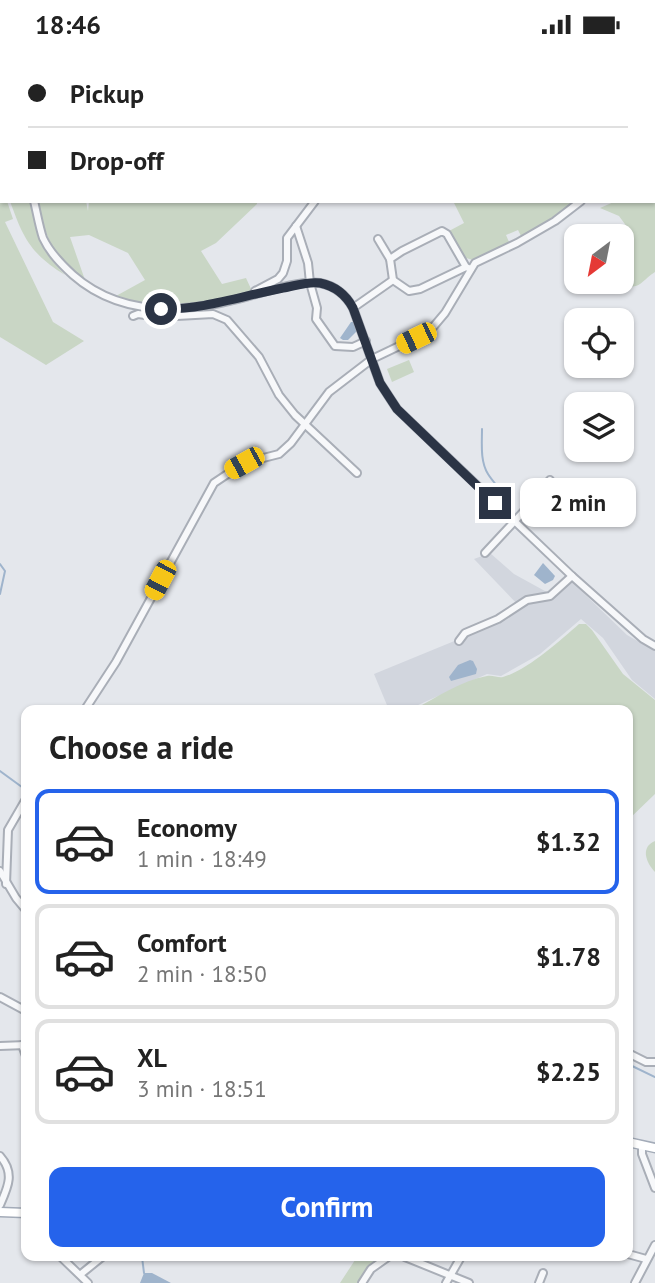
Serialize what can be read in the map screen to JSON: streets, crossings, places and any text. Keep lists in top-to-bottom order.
{
  "north": "bottom left",
  "page": {
    "status": "18:46",
    "banner": ["Pickup", "Drop-off"],
    "bubble": "2 min",
    "heading": "Choose a ride",
    "list": [
      {
        "name": "Economy",
        "note": "1 min · 18:49",
        "value": "$1.32"
      },
      {
        "name": "Comfort",
        "note": "2 min · 18:50",
        "value": "$1.78"
      },
      {
        "name": "XL",
        "note": "3 min · 18:51",
        "value": "$2.25"
      }
    ],
    "buttons": "Confirm"
  }
}
